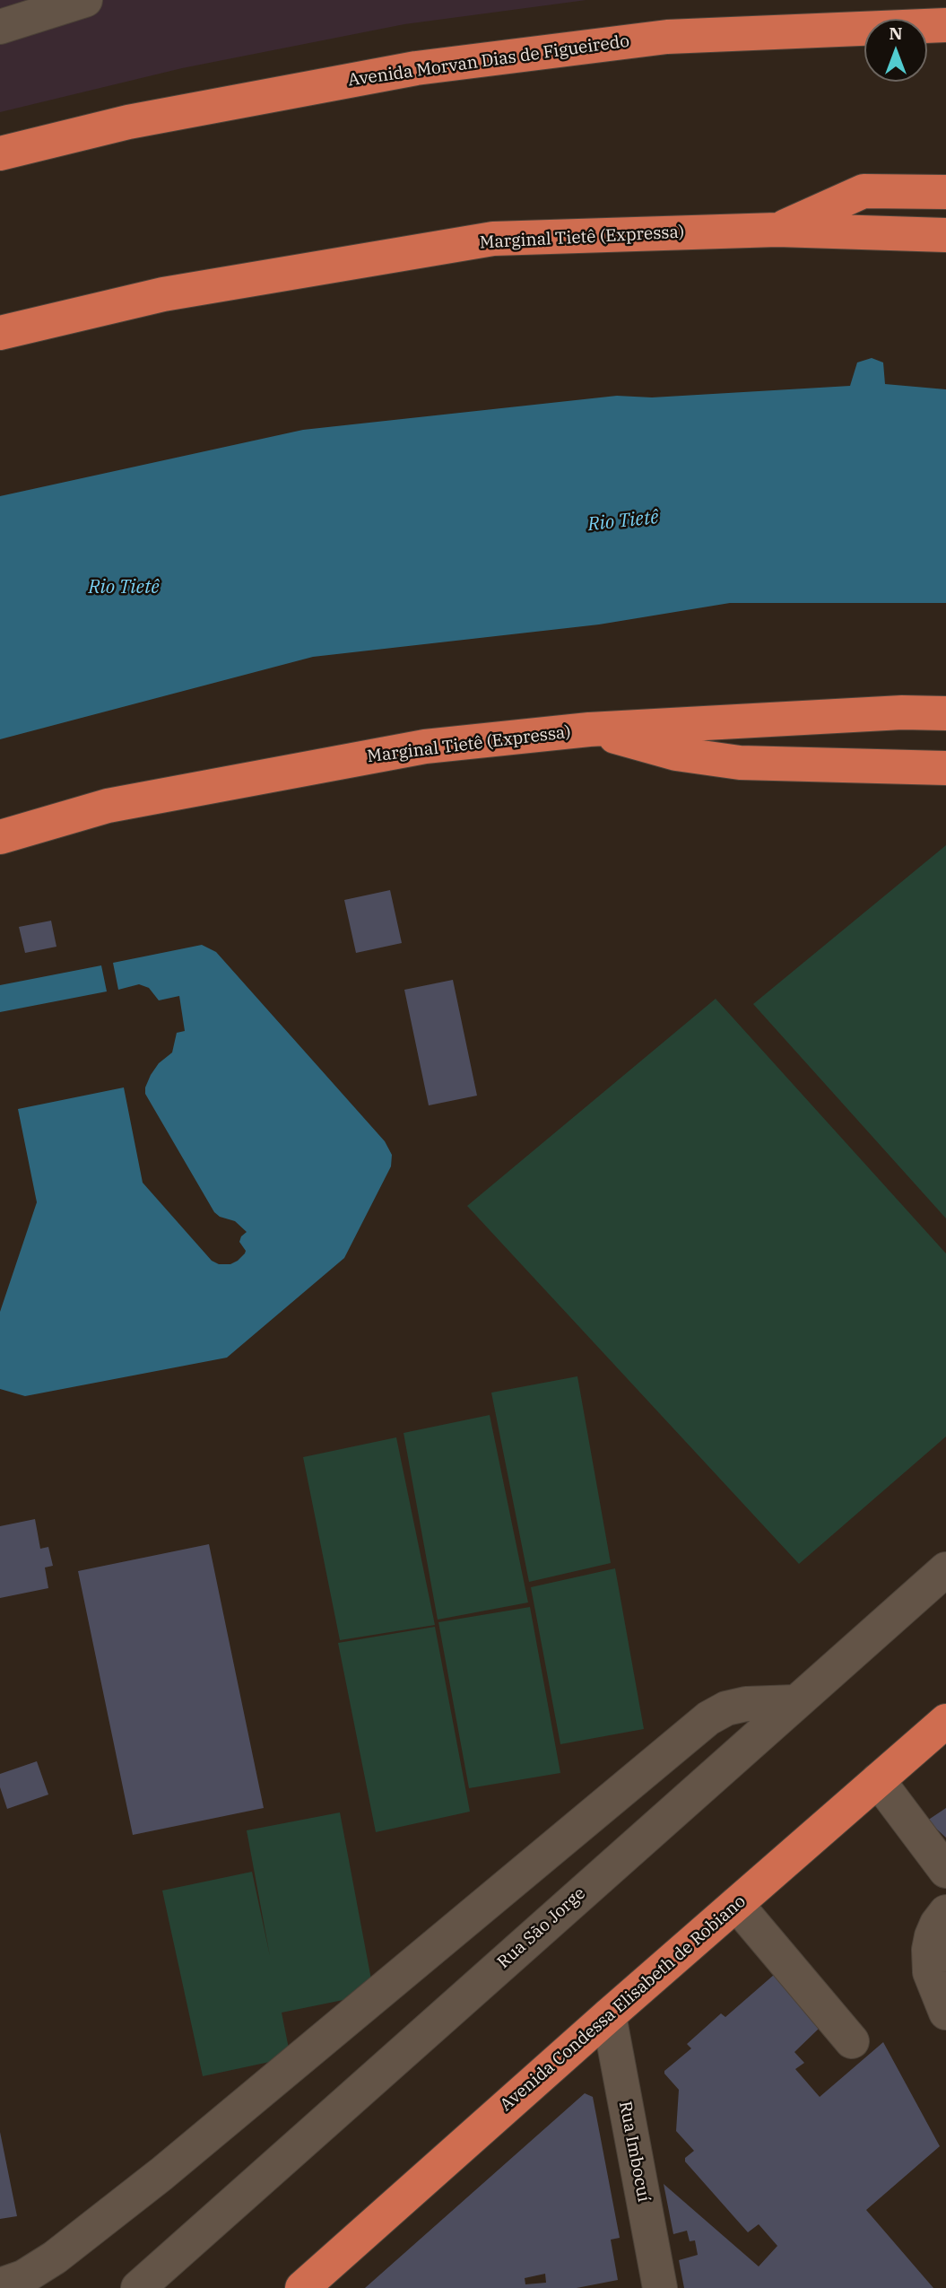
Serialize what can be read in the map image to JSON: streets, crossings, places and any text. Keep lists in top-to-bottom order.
{
  "streets": {
    "highway": ["Avenida Morvan Dias de Figueiredo", "Marginal Tietê (Expressa)", "Avenida Condessa Elisabeth de Robiano"],
    "street": ["Rua São Jorge", "Rua Imbocuí"]
  },
  "crossings": [
    ["Avenida Condessa Elisabeth de Robiano", "Rua Imbocuí"]
  ],
  "water": ["Rio Tietê"],
  "north": "top"
}
